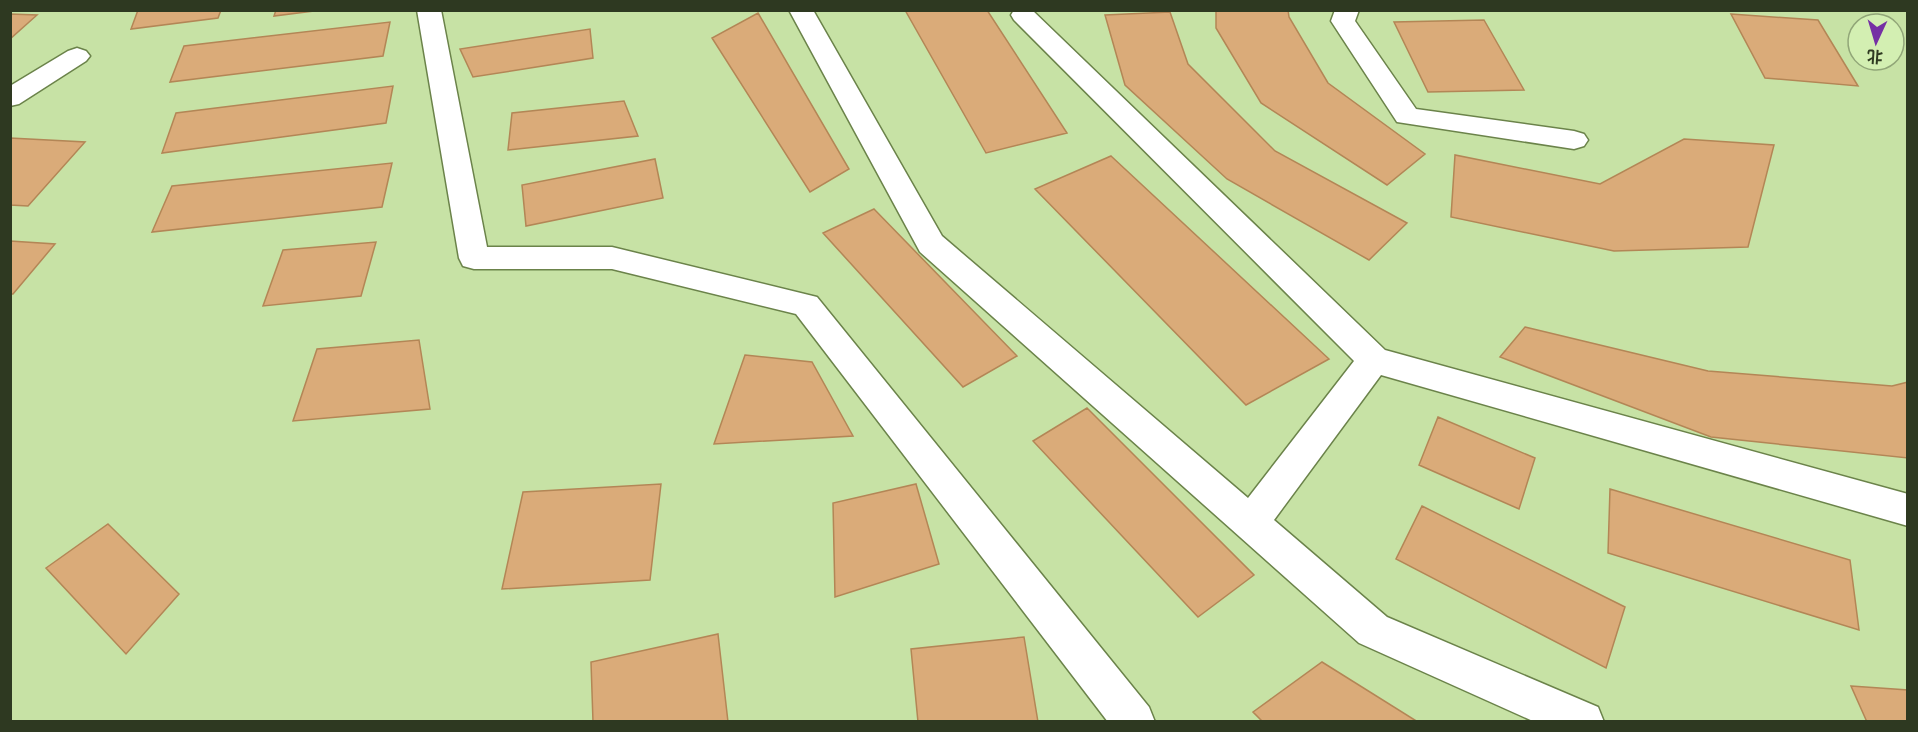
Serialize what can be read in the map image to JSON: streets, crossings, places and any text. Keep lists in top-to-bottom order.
{
  "north": "bottom"
}
